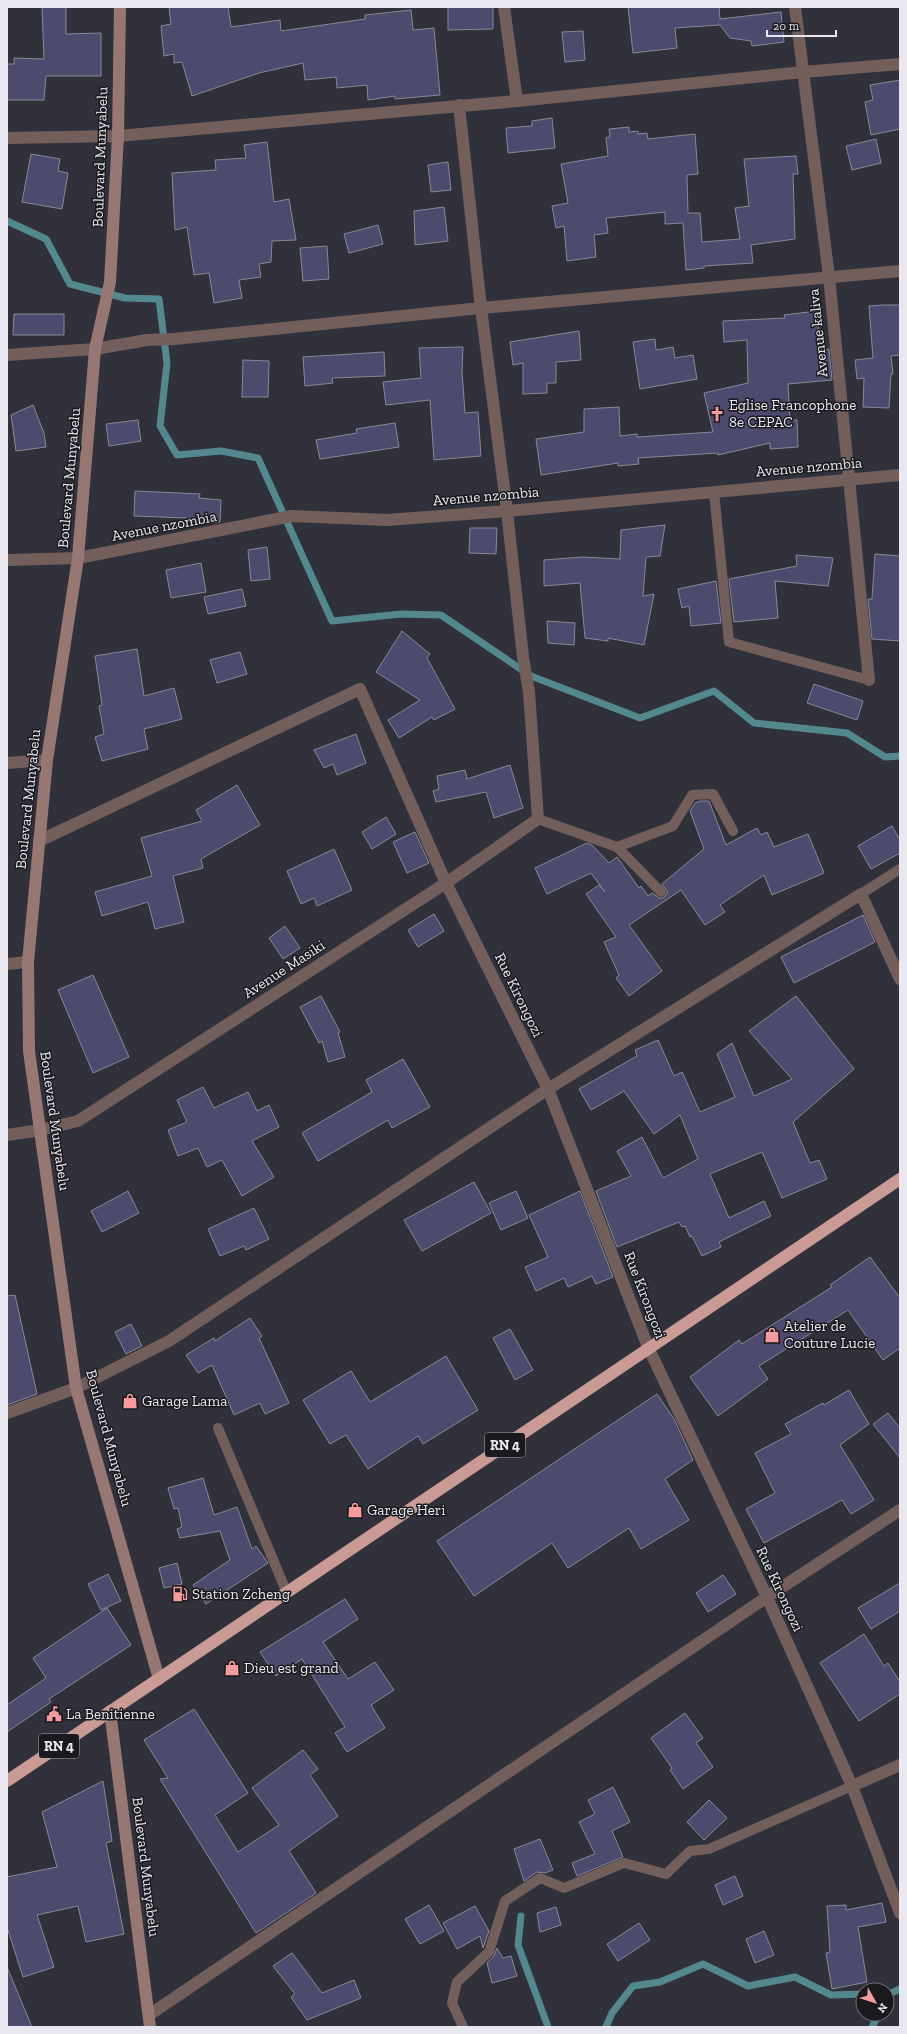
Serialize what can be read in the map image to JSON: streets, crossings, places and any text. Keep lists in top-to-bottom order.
{
  "streets": {
    "highway": ["RN 4"],
    "street": [
      "Boulevard Munyabelu",
      "Avenue kaliva",
      "Avenue nzombia",
      "Avenue Masiki",
      "Rue Kirongozi"
    ]
  },
  "crossings": [
    ["Boulevard Munyabelu", "Avenue nzombia"],
    ["Boulevard Munyabelu", "Avenue Masiki"],
    ["Boulevard Munyabelu", "Rue Kirongozi"],
    ["Boulevard Munyabelu", "RN 4"],
    ["Avenue kaliva", "Avenue nzombia"],
    ["Avenue Masiki", "Rue Kirongozi"],
    ["Rue Kirongozi", "RN 4"]
  ],
  "places": {
    "church": ["Eglise Francophone 8e CEPAC"],
    "shop": [
      "Atelier de Couture Lucie",
      "Garage Lama",
      "Garage Heri",
      "Dieu est grand"
    ],
    "fuel station": ["Station Zcheng"],
    "public building": ["La Benitienne"]
  },
  "scale_bar": "20 m",
  "north": "bottom right"
}
